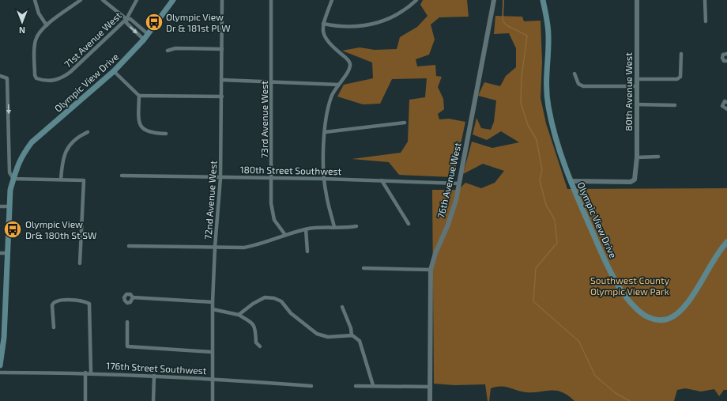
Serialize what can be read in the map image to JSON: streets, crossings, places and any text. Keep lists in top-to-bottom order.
{
  "streets": {
    "main road": ["Olympic View Drive"],
    "street": [
      "71st Avenue West",
      "80th Avenue West",
      "73rd Avenue West",
      "180th Street Southwest",
      "76th Avenue West",
      "72nd Avenue West",
      "176th Street Southwest"
    ]
  },
  "crossings": [
    ["Olympic View Drive", "80th Avenue West"],
    ["73rd Avenue West", "180th Street Southwest"],
    ["180th Street Southwest", "76th Avenue West"],
    ["180th Street Southwest", "72nd Avenue West"],
    ["72nd Avenue West", "176th Street Southwest"]
  ],
  "parks": ["Southwest County Olympic View Park"],
  "places": {
    "bus stop": ["Olympic View Dr & 181st Pl W", "Olympic View Dr& 180th St SW"]
  },
  "north": "bottom"
}
